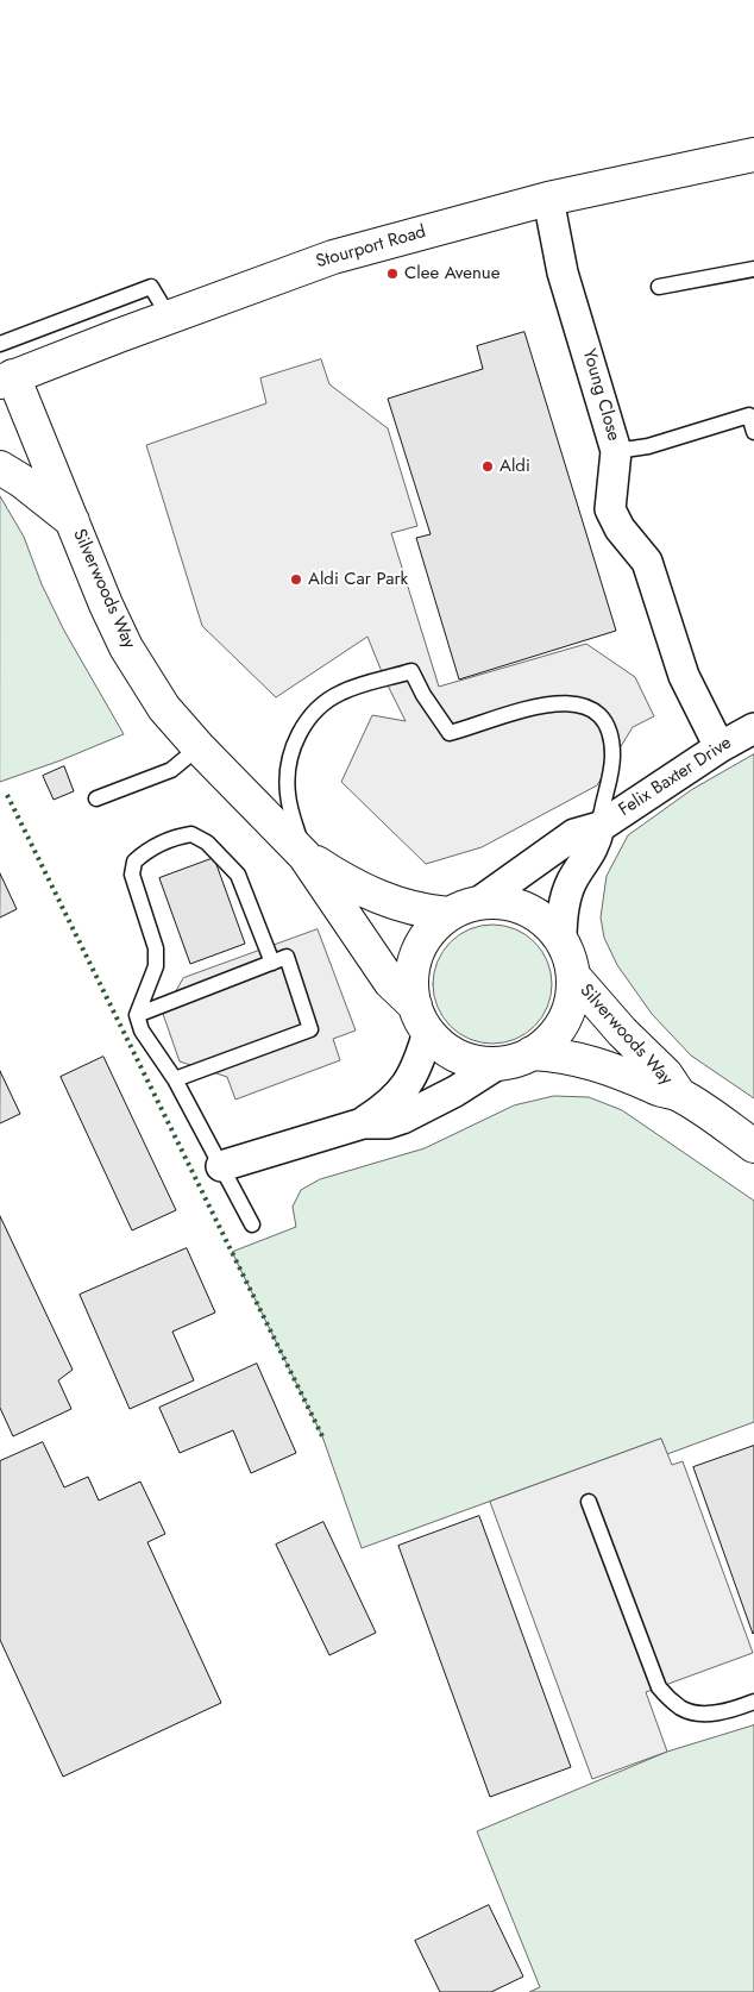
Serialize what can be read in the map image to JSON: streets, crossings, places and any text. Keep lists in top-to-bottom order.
{
  "streets": {
    "main road": ["Stourport Road", "Silverwoods Way"],
    "street": ["Young Close", "Felix Baxter Drive"]
  },
  "crossings": [
    ["Stourport Road", "Young Close"],
    ["Stourport Road", "Silverwoods Way"],
    ["Young Close", "Felix Baxter Drive"],
    ["Silverwoods Way", "Felix Baxter Drive"]
  ],
  "places": ["Clee Avenue", "Aldi", "Aldi Car Park"]
}
